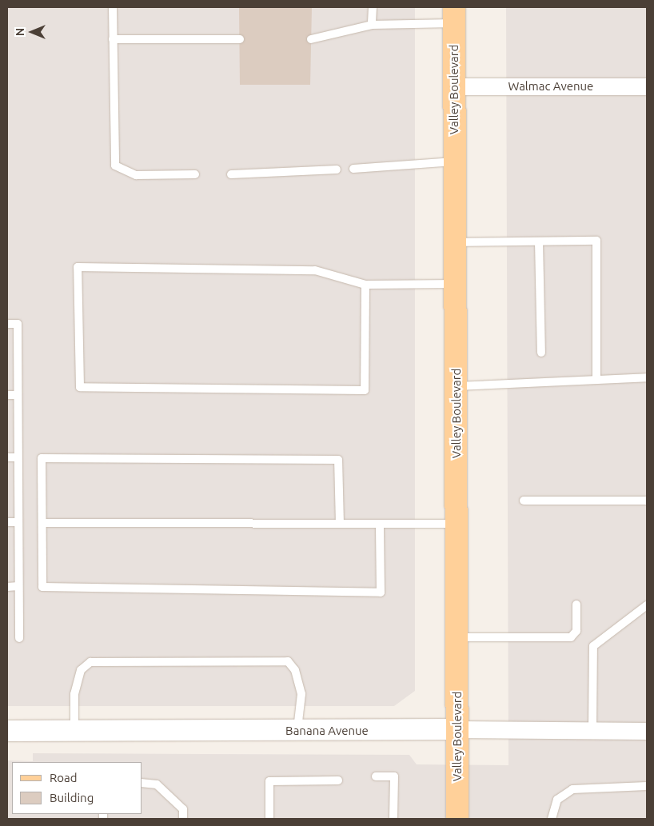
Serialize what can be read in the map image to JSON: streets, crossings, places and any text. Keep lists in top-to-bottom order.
{
  "streets": {
    "main road": ["Valley Boulevard"],
    "street": ["Walmac Avenue", "Banana Avenue"]
  },
  "crossings": [
    ["Walmac Avenue", "Valley Boulevard"],
    ["Valley Boulevard", "Banana Avenue"]
  ],
  "legend": ["Road", "Building"],
  "north": "left"
}
